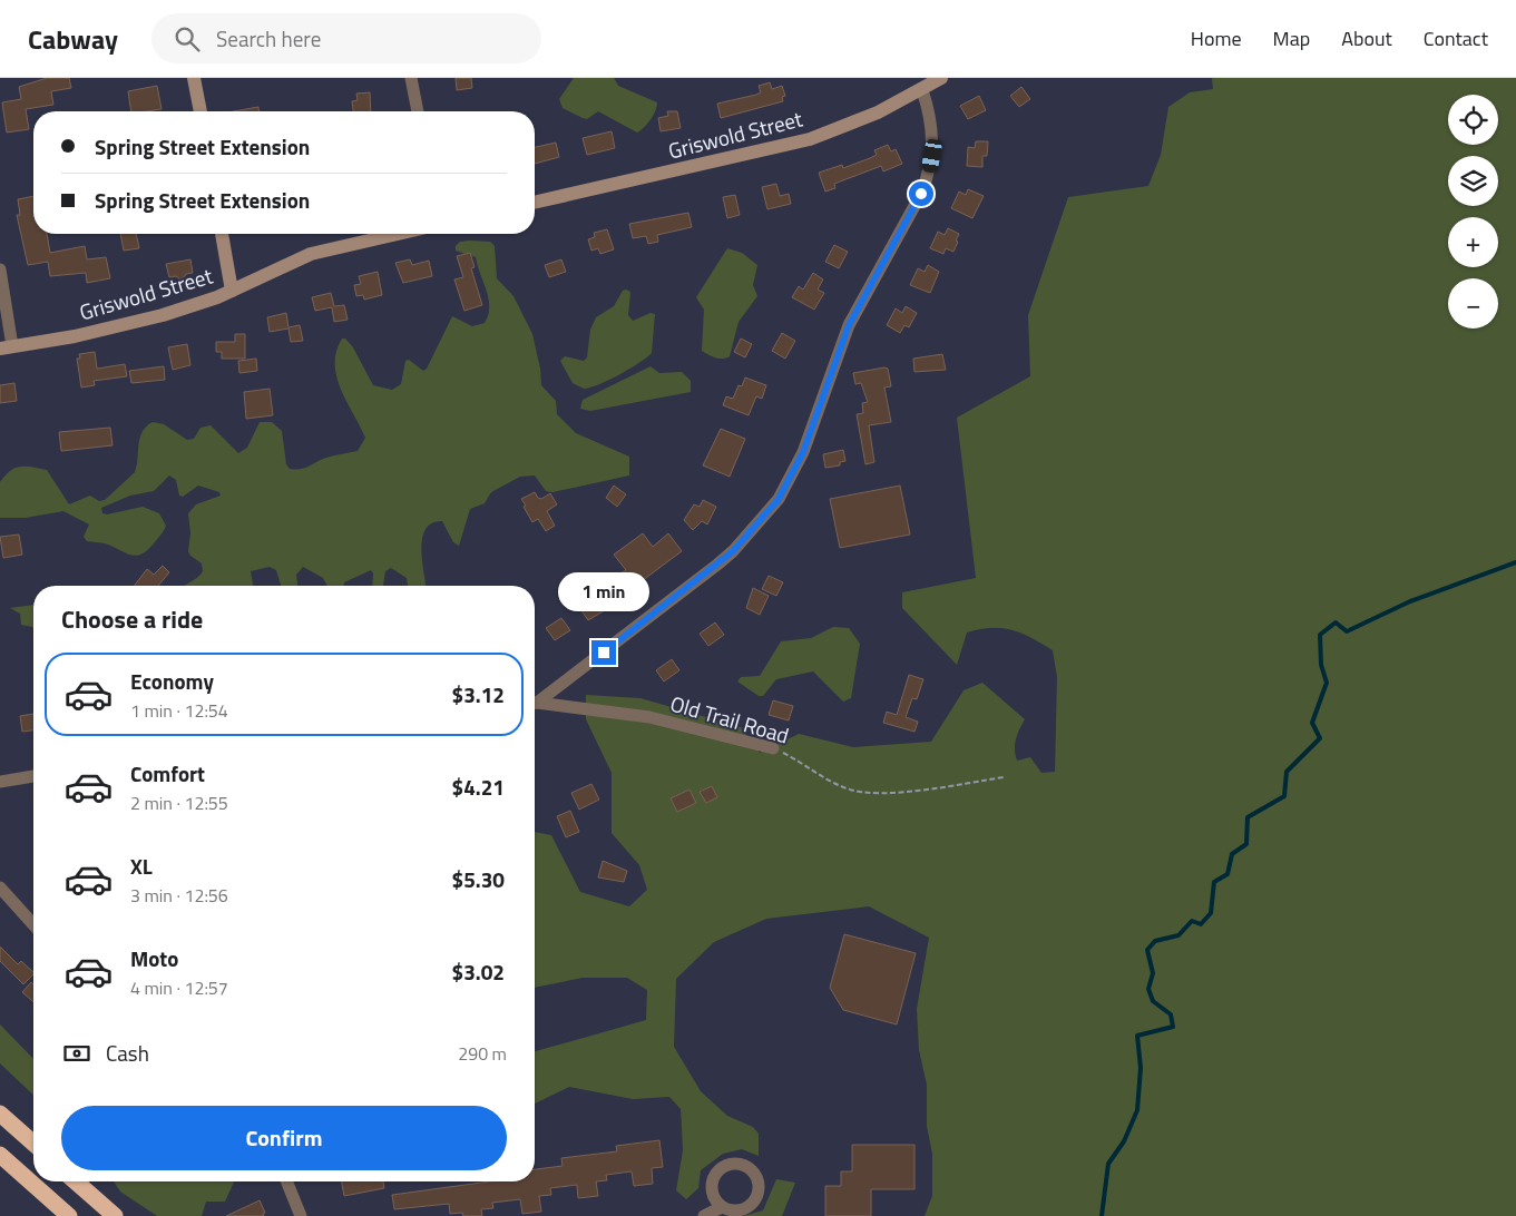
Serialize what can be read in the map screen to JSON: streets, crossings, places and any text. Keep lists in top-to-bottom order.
{
  "streets": {
    "main road": ["Griswold Street"],
    "street": ["Old Trail Road"]
  },
  "page": {
    "header": "Cabway",
    "search": "Search here",
    "nav": [
      "Home",
      "Map",
      "About",
      "Contact"
    ],
    "map_buttons": ["+", "−"],
    "banner": ["Spring Street Extension", "Spring Street Extension"],
    "bubble": "1 min",
    "heading": "Choose a ride",
    "list": [
      {
        "name": "Economy",
        "note": "1 min · 12:54",
        "value": "$3.12"
      },
      {
        "name": "Comfort",
        "note": "2 min · 12:55",
        "value": "$4.21"
      },
      {
        "name": "XL",
        "note": "3 min · 12:56",
        "value": "$5.30"
      },
      {
        "name": "Moto",
        "note": "4 min · 12:57",
        "value": "$3.02"
      }
    ],
    "pay": ["Cash", "290 m"],
    "buttons": "Confirm"
  }
}
